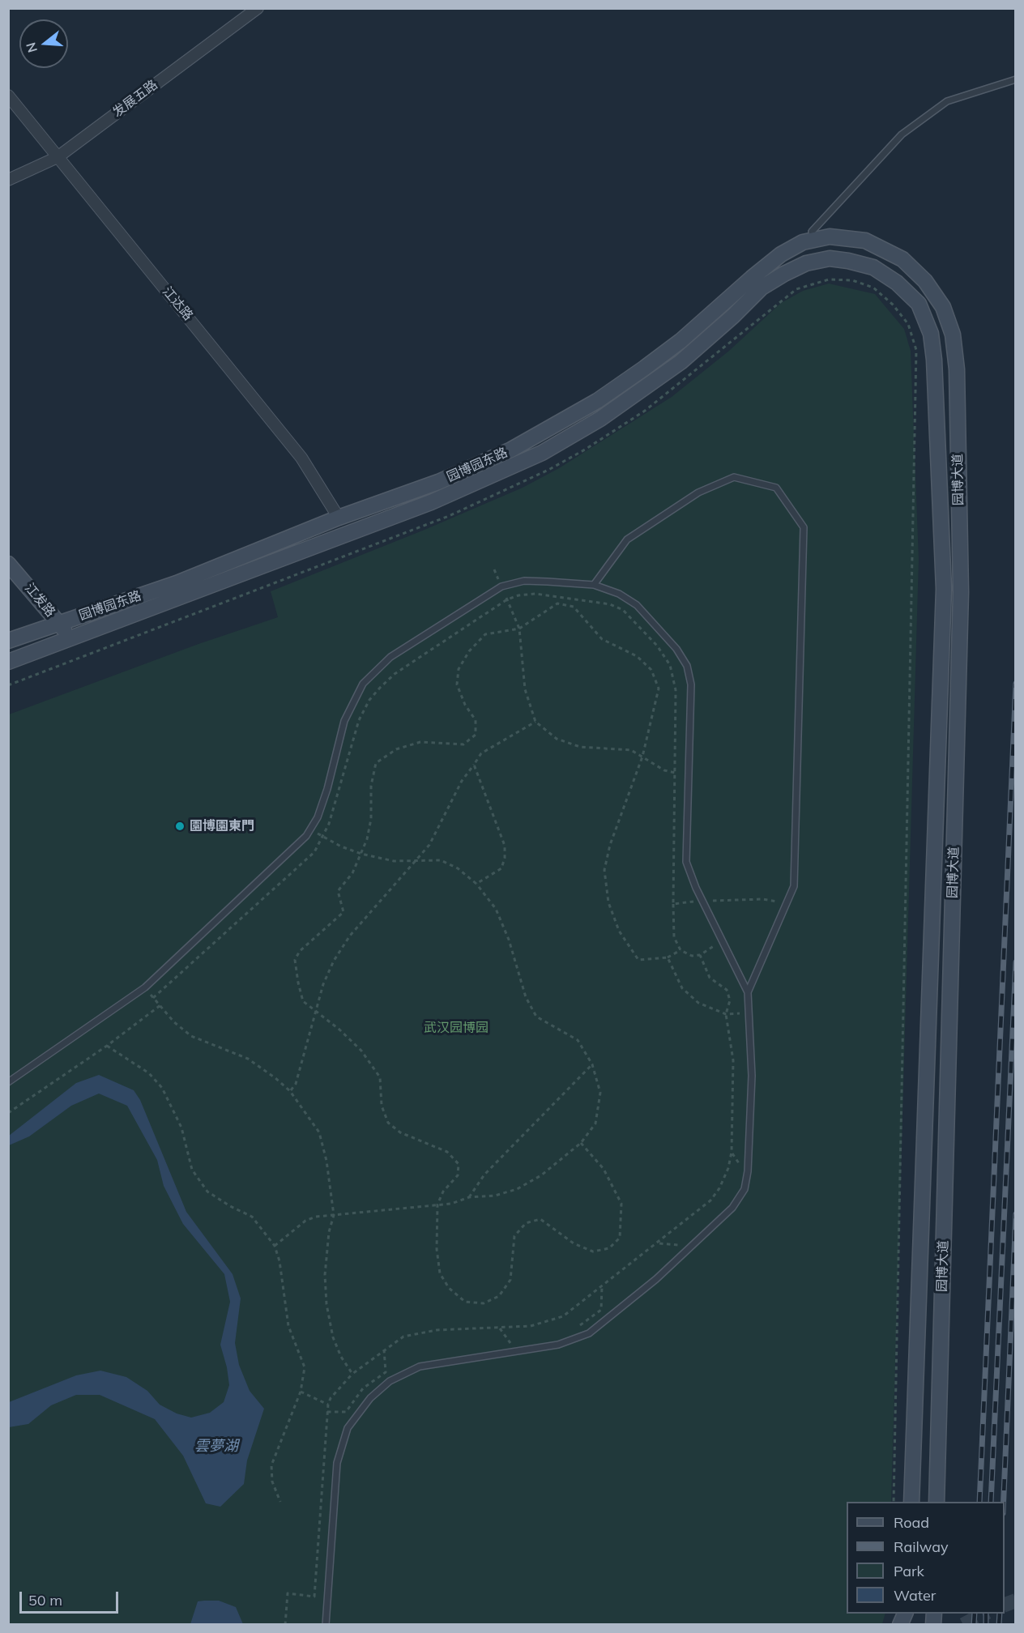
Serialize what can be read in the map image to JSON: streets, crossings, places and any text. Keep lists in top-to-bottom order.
{
  "streets": {
    "main road": ["园博园东路", "园博大道", "江发路"],
    "street": ["发展五路", "江达路"]
  },
  "crossings": [
    ["发展五路", "江达路"],
    ["江达路", "园博园东路"],
    ["园博园东路", "园博大道"],
    ["园博园东路", "江发路"]
  ],
  "water": ["雲夢湖"],
  "parks": ["武汉园博园"],
  "places": ["園博園東門"],
  "legend": [
    "Road",
    "Railway",
    "Park",
    "Water"
  ],
  "scale_bar": "50 m",
  "north": "left"
}
